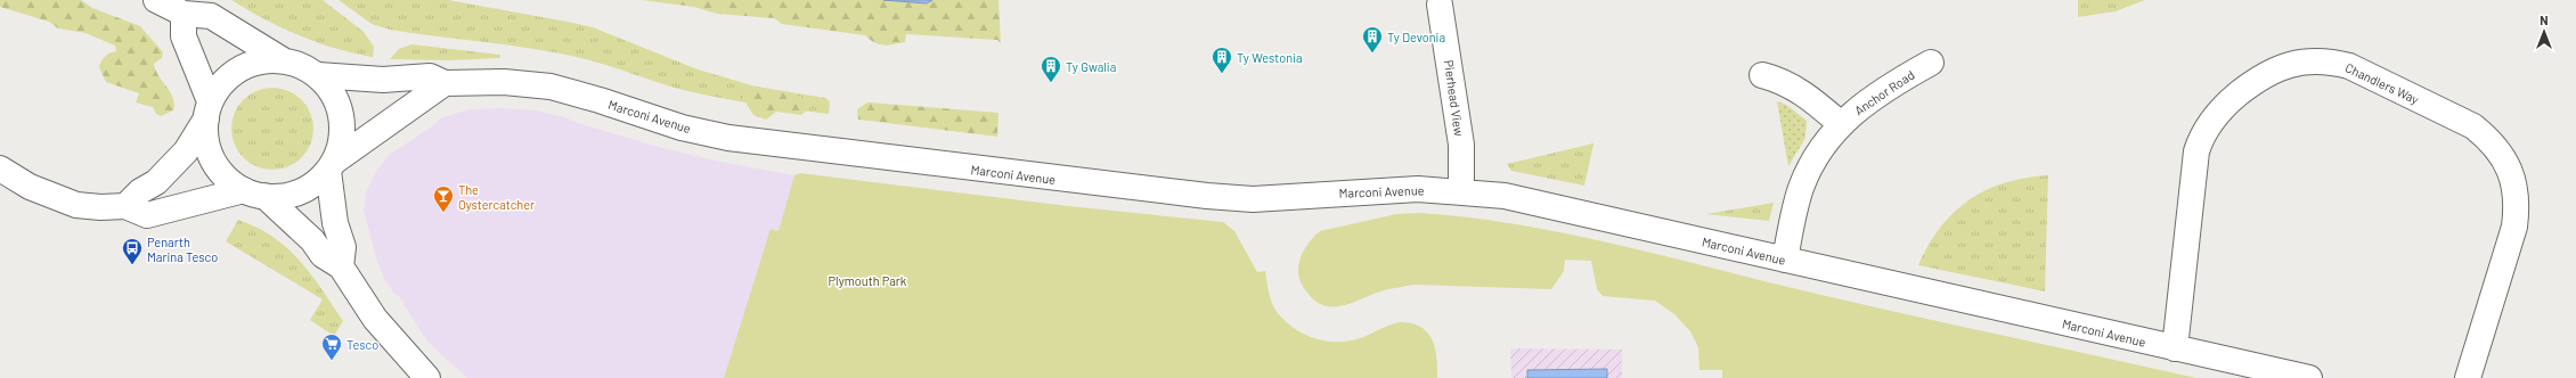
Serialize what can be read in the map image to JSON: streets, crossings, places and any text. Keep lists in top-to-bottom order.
{
  "streets": {
    "street": [
      "Chandlers Way",
      "Anchor Road",
      "Pierhead View",
      "Marconi Avenue"
    ]
  },
  "crossings": [
    ["Chandlers Way", "Marconi Avenue"],
    ["Anchor Road", "Marconi Avenue"],
    ["Pierhead View", "Marconi Avenue"]
  ],
  "parks": ["Plymouth Park"],
  "places": {
    "building": ["Ty Devonia", "Ty Westonia", "Ty Gwalia"],
    "bar": ["The Oystercatcher"],
    "bus stop": ["Penarth Marina Tesco"],
    "supermarket": ["Tesco"]
  },
  "north": "top"
}
